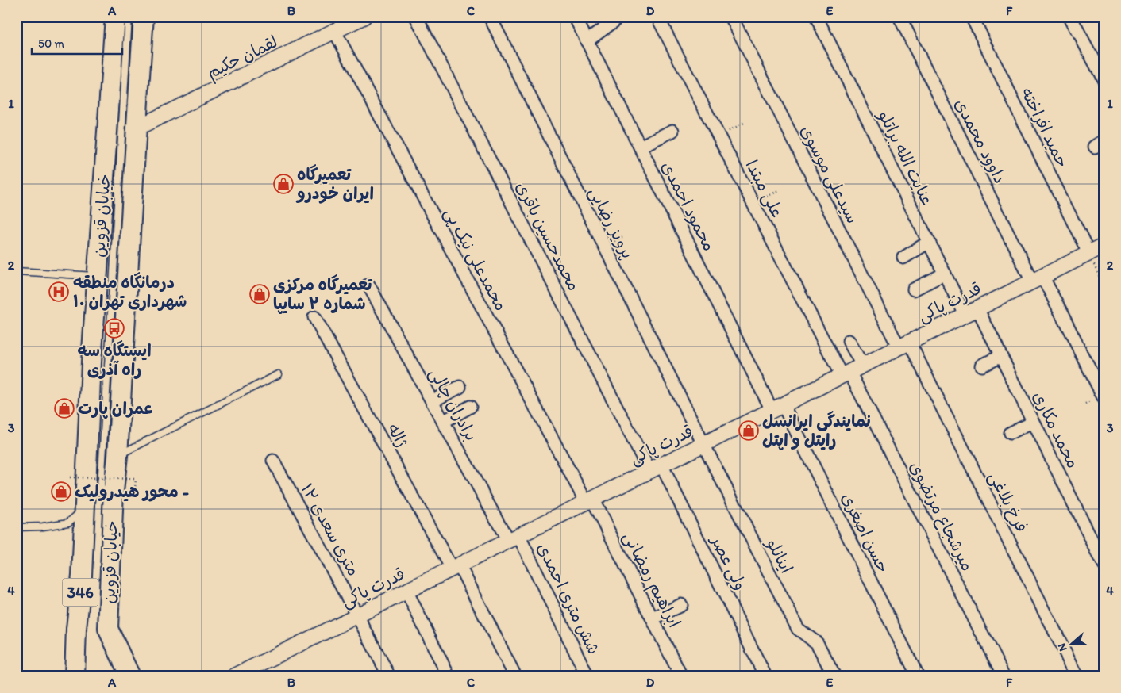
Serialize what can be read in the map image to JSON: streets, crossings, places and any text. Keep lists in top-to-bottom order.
{
  "streets": {
    "main road": ["خیابان قزوین", "346"],
    "street": [
      "لقمان حکیم",
      "حمید افراخته",
      "داوود محمدی",
      "عنایت الله براتلو",
      "سیدعلی موسوی",
      "علی مبتدا",
      "محمود احمدی",
      "پرویز رضایی",
      "محمدحسین باقری",
      "محمدعلی نیک پی",
      "قدرت پاکی",
      "برادران چالی",
      "محمد مکاری",
      "ژاله",
      "فرخ بلاغی",
      "میرشجاع مرتضوی",
      "۱۲ متری سعدی",
      "حسن اصغری",
      "اینانلو",
      "ولی عصر",
      "ابراهیم رمضانی",
      "شش متری احمدی"
    ]
  },
  "crossings": [
    ["لقمان حکیم", "خیابان قزوین"],
    ["لقمان حکیم", "محمدعلی نیک پی"],
    ["حمید افراخته", "قدرت پاکی"],
    ["داوود محمدی", "قدرت پاکی"],
    ["عنایت الله براتلو", "قدرت پاکی"],
    ["عنایت الله براتلو", "محمد مکاری"],
    ["سیدعلی موسوی", "قدرت پاکی"],
    ["سیدعلی موسوی", "فرخ بلاغی"],
    ["علی مبتدا", "قدرت پاکی"],
    ["علی مبتدا", "میرشجاع مرتضوی"],
    ["محمود احمدی", "قدرت پاکی"],
    ["محمود احمدی", "حسن اصغری"],
    ["پرویز رضایی", "قدرت پاکی"],
    ["پرویز رضایی", "اینانلو"],
    ["محمدحسین باقری", "قدرت پاکی"],
    ["محمدحسین باقری", "ولی عصر"],
    ["محمدعلی نیک پی", "قدرت پاکی"],
    ["محمدعلی نیک پی", "ابراهیم رمضانی"],
    ["قدرت پاکی", "برادران چالی"],
    ["قدرت پاکی", "محمد مکاری"],
    ["قدرت پاکی", "ژاله"],
    ["قدرت پاکی", "فرخ بلاغی"],
    ["قدرت پاکی", "میرشجاع مرتضوی"],
    ["قدرت پاکی", "۱۲ متری سعدی"],
    ["قدرت پاکی", "حسن اصغری"],
    ["قدرت پاکی", "اینانلو"],
    ["قدرت پاکی", "ولی عصر"],
    ["قدرت پاکی", "ابراهیم رمضانی"],
    ["قدرت پاکی", "شش متری احمدی"],
    ["برادران چالی", "شش متری احمدی"]
  ],
  "places": {
    "shop": [
      "تعمیرگاه ایران خودرو",
      "تعمیرگاه مرکزی شماره ۲ سایپا",
      "عمران پارت",
      "نمایندگی ایرانسل رایتل و اپتل",
      "محور هیدرولیک -"
    ],
    "hospital": ["درمانگاه منطقه ۱۰ شهرداری تهران"],
    "bus stop": ["ایستگاه سه راه آذری"]
  },
  "scale_bar": "50 m",
  "north": "left",
  "grid": {
    "columns": [
      "A",
      "B",
      "C",
      "D",
      "E",
      "F"
    ],
    "rows": [
      "1",
      "2",
      "3",
      "4"
    ]
  }
}
